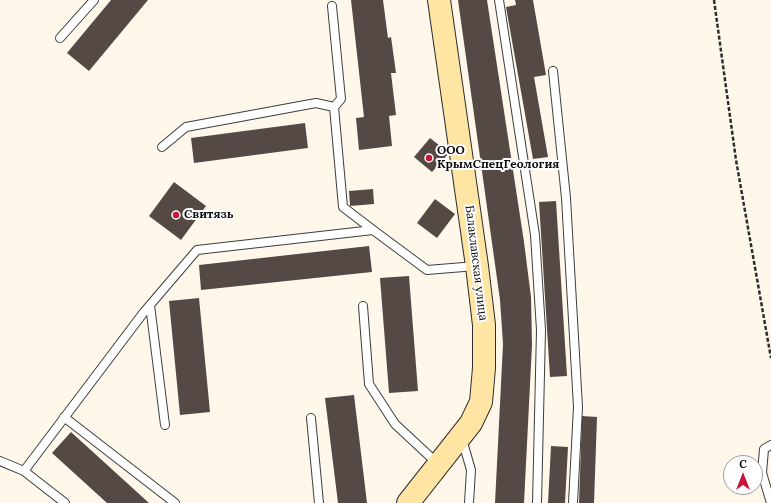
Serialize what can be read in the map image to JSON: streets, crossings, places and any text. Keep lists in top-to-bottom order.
{
  "streets": {
    "main road": ["Балаклавская улица"]
  },
  "places": ["ООО КрымСпецГеология", "Свитязь"],
  "north": "top"
}
